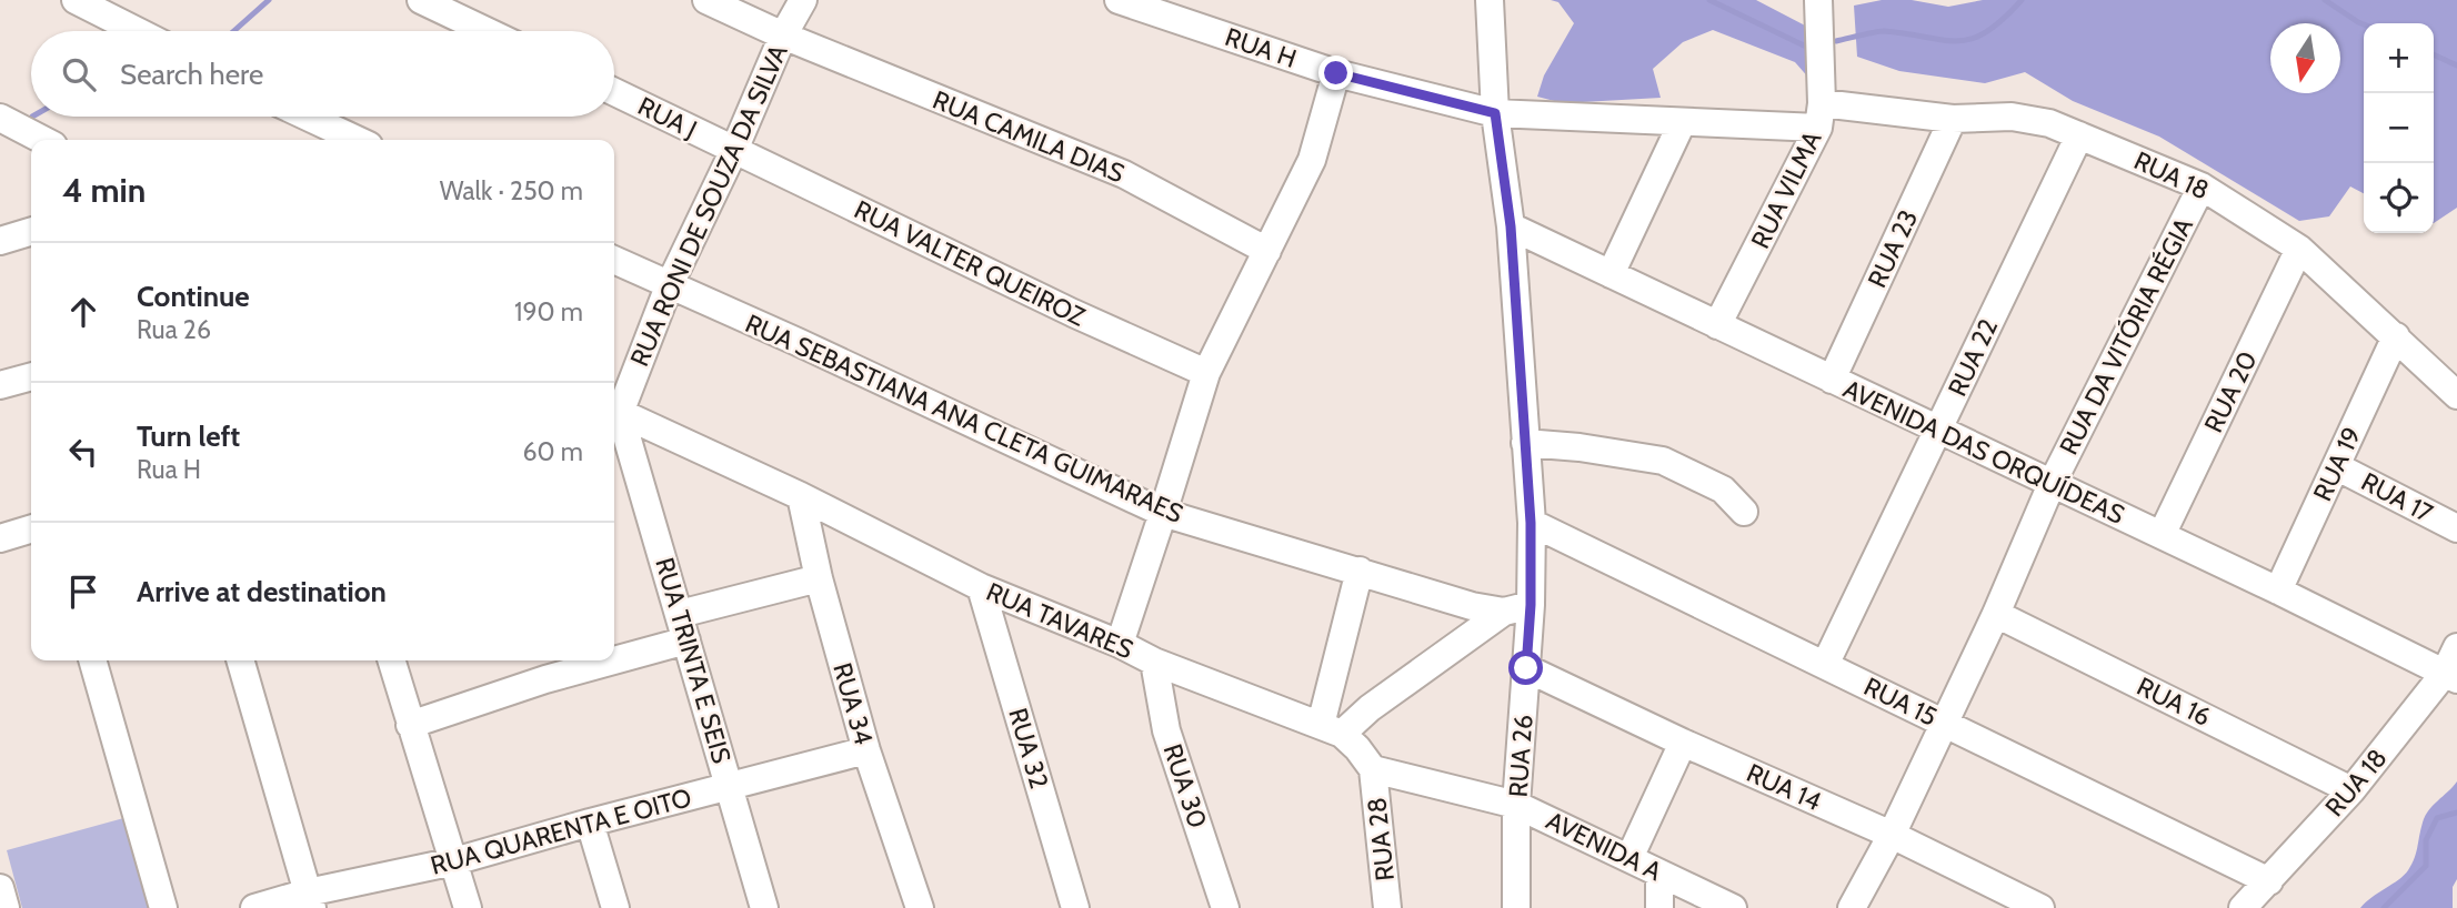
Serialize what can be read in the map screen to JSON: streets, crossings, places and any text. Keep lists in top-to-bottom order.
{
  "streets": {
    "street": [
      "RUA H",
      "RUA J",
      "RUA CAMILA DIAS",
      "RUA 18",
      "RUA VILMA",
      "RUA RONI DE SOUZA DA SILVA",
      "RUA 23",
      "RUA VALTER QUEIROZ",
      "RUA DA VITÓRIA RÉGIA",
      "RUA 22",
      "RUA 20",
      "RUA SEBASTIANA ANA CLETA GUIMARAES",
      "AVENIDA DAS ORQUÍDEAS",
      "RUA 19",
      "RUA 17",
      "RUA TAVARES",
      "RUA TRINTA E SEIS",
      "RUA 15",
      "RUA 16",
      "RUA 34",
      "RUA 32",
      "RUA 26",
      "RUA 30",
      "RUA 14",
      "RUA QUARENTA E OITO",
      "RUA 28",
      "AVENIDA A"
    ]
  },
  "crossings": [
    ["RUA H", "RUA 18"],
    ["RUA H", "RUA 26"],
    ["RUA J", "RUA RONI DE SOUZA DA SILVA"],
    ["RUA J", "RUA VALTER QUEIROZ"],
    ["RUA CAMILA DIAS", "RUA RONI DE SOUZA DA SILVA"],
    ["RUA 18", "RUA VILMA"],
    ["RUA 18", "RUA 23"],
    ["RUA 18", "RUA DA VITÓRIA RÉGIA"],
    ["RUA 18", "RUA 22"],
    ["RUA 18", "RUA 20"],
    ["RUA 18", "AVENIDA DAS ORQUÍDEAS"],
    ["RUA 18", "RUA 19"],
    ["RUA 18", "RUA 15"],
    ["RUA 18", "RUA 16"],
    ["RUA 18", "RUA 26"],
    ["RUA VILMA", "AVENIDA DAS ORQUÍDEAS"],
    ["RUA RONI DE SOUZA DA SILVA", "RUA VALTER QUEIROZ"],
    ["RUA RONI DE SOUZA DA SILVA", "RUA SEBASTIANA ANA CLETA GUIMARAES"],
    ["RUA RONI DE SOUZA DA SILVA", "RUA TAVARES"],
    ["RUA RONI DE SOUZA DA SILVA", "RUA TRINTA E SEIS"],
    ["RUA 23", "AVENIDA DAS ORQUÍDEAS"],
    ["RUA DA VITÓRIA RÉGIA", "AVENIDA DAS ORQUÍDEAS"],
    ["RUA DA VITÓRIA RÉGIA", "RUA 15"],
    ["RUA DA VITÓRIA RÉGIA", "RUA 16"],
    ["RUA DA VITÓRIA RÉGIA", "RUA 14"],
    ["RUA 22", "AVENIDA DAS ORQUÍDEAS"],
    ["RUA 22", "RUA 15"],
    ["RUA 20", "AVENIDA DAS ORQUÍDEAS"],
    ["RUA SEBASTIANA ANA CLETA GUIMARAES", "RUA 26"],
    ["AVENIDA DAS ORQUÍDEAS", "RUA 19"],
    ["AVENIDA DAS ORQUÍDEAS", "RUA 26"],
    ["RUA 19", "RUA 17"],
    ["RUA TAVARES", "RUA TRINTA E SEIS"],
    ["RUA TAVARES", "RUA 34"],
    ["RUA TAVARES", "RUA 32"],
    ["RUA TAVARES", "RUA 30"],
    ["RUA TAVARES", "RUA 28"],
    ["RUA TRINTA E SEIS", "RUA QUARENTA E OITO"],
    ["RUA 15", "RUA 26"],
    ["RUA 34", "RUA QUARENTA E OITO"],
    ["RUA 26", "RUA 14"],
    ["RUA 26", "AVENIDA A"]
  ],
  "north": "bottom",
  "page": {
    "map_buttons": ["+", "−"],
    "search": "Search here",
    "heading": ["4 min", "Walk · 250 m"],
    "list": [
      ["Continue", "Rua 26", "190 m"],
      ["Turn left", "Rua H", "60 m"],
      "Arrive at destination"
    ]
  }
}
